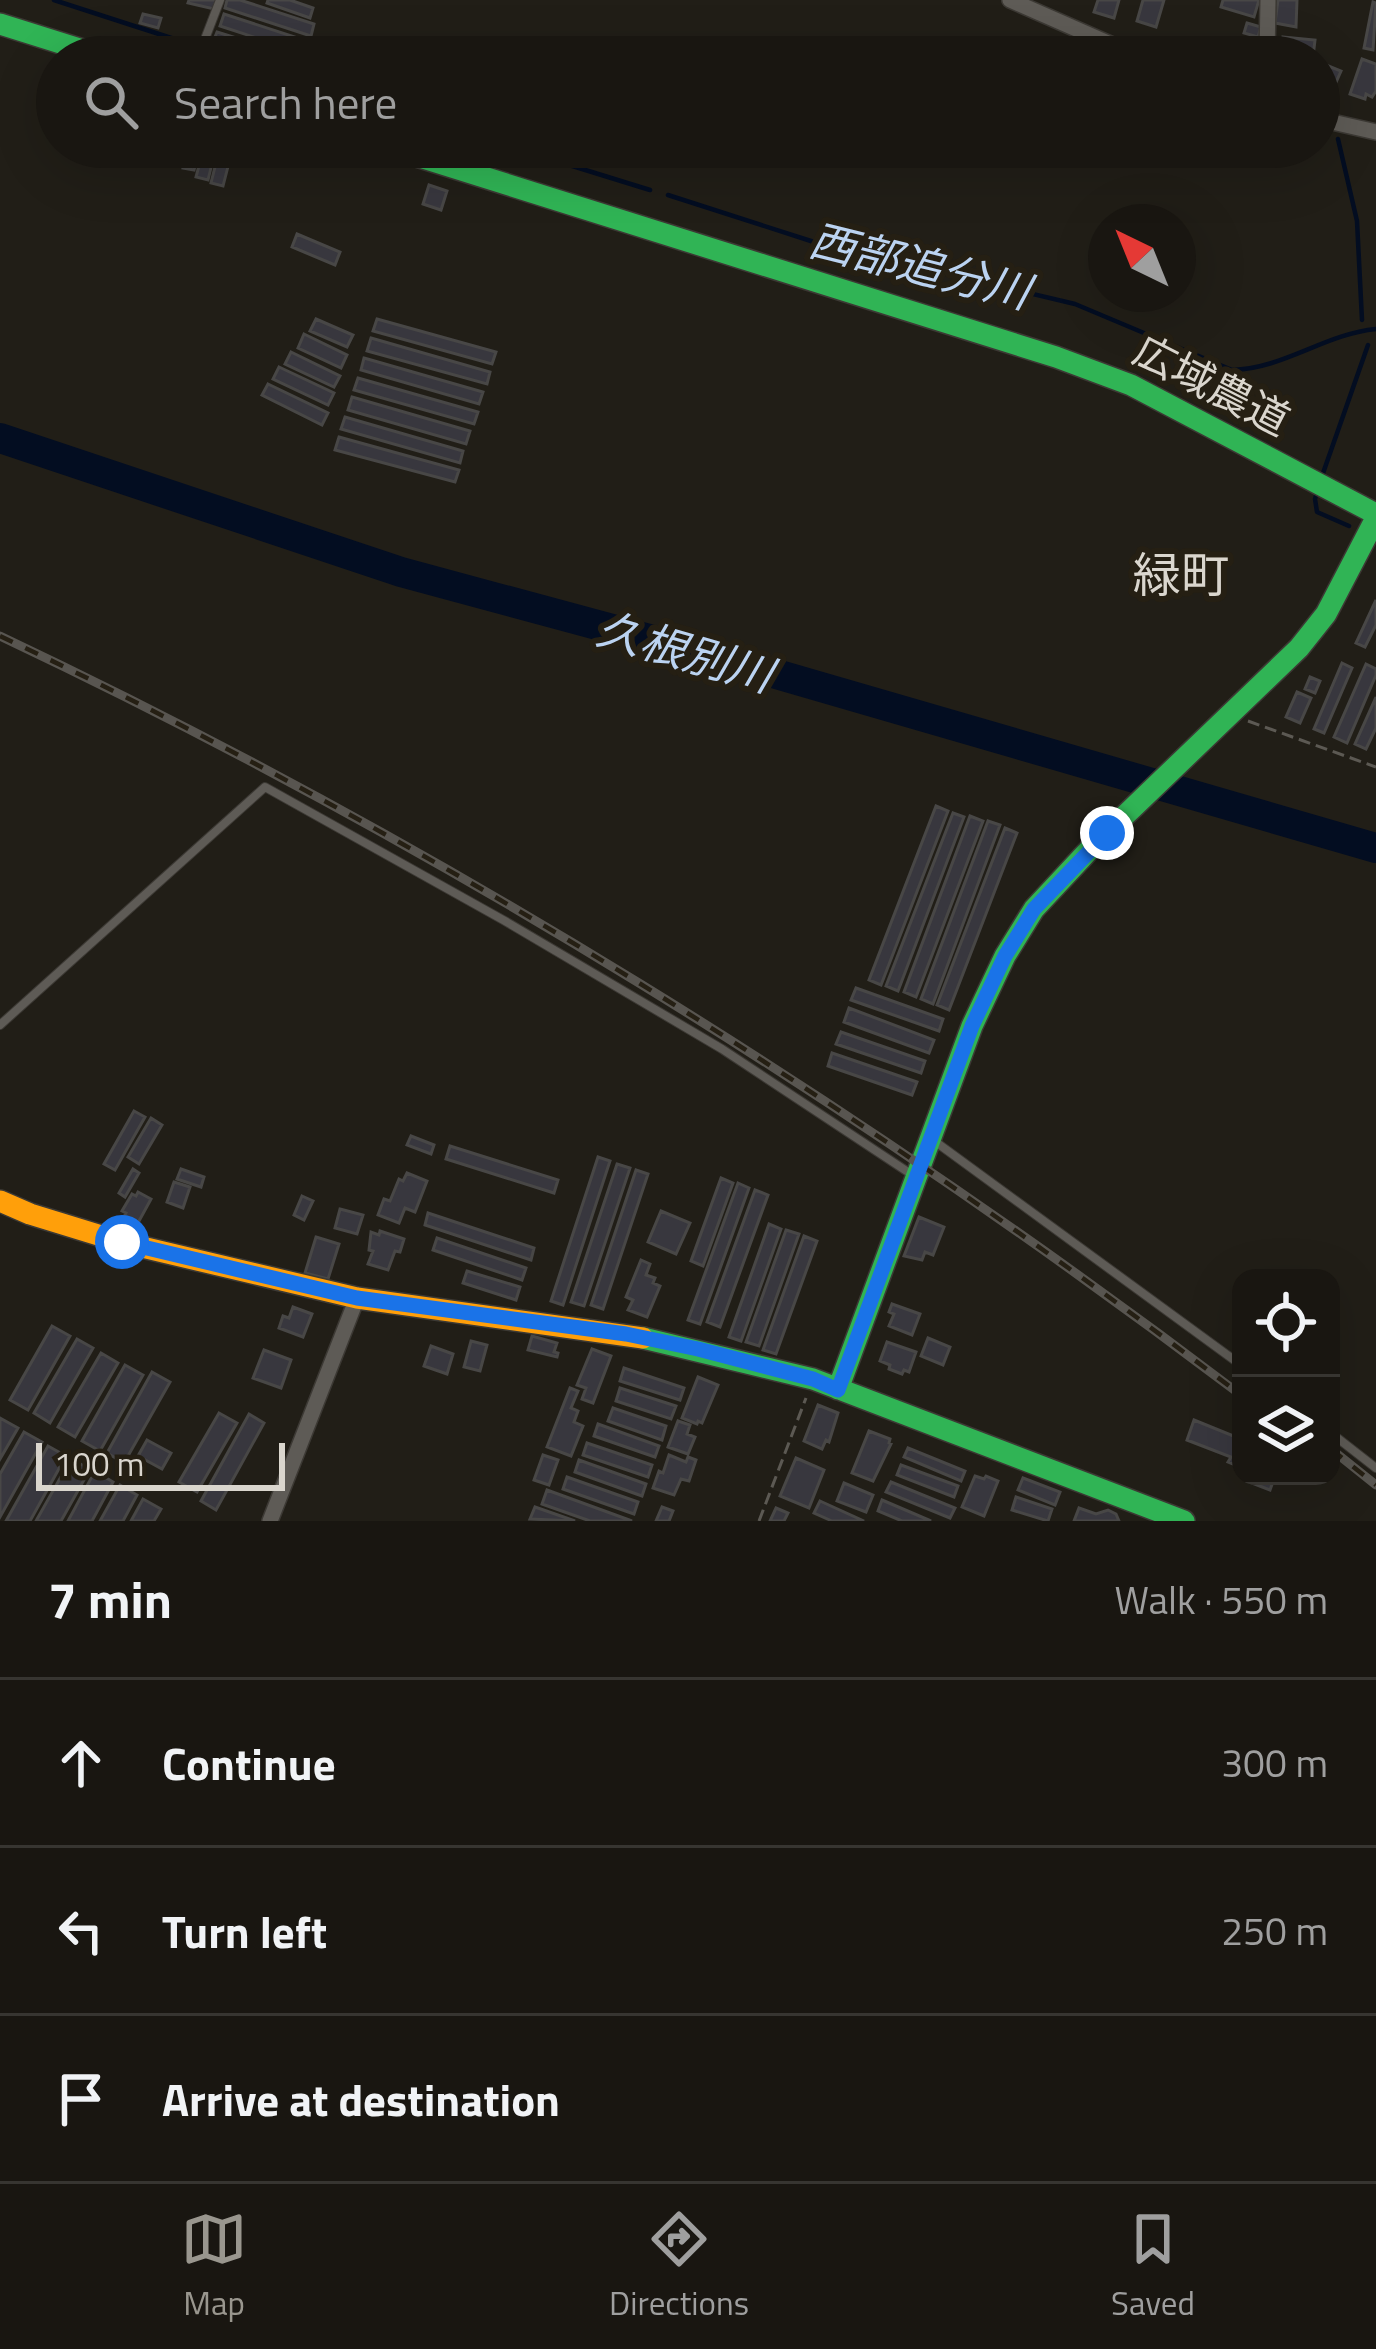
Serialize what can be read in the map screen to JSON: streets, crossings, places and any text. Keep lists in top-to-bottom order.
{
  "streets": {
    "street": ["広域農道"]
  },
  "districts": ["緑町"],
  "water": ["西部追分川", "久根別川"],
  "scale_bar": "100 m",
  "north": "top left",
  "page": {
    "search": "Search here",
    "scale": "100 m",
    "heading": ["7 min", "Walk · 550 m"],
    "list": [
      ["Continue", "300 m"],
      ["Turn left", "250 m"],
      "Arrive at destination"
    ],
    "nav": ["Map", "Directions", "Saved"]
  }
}
